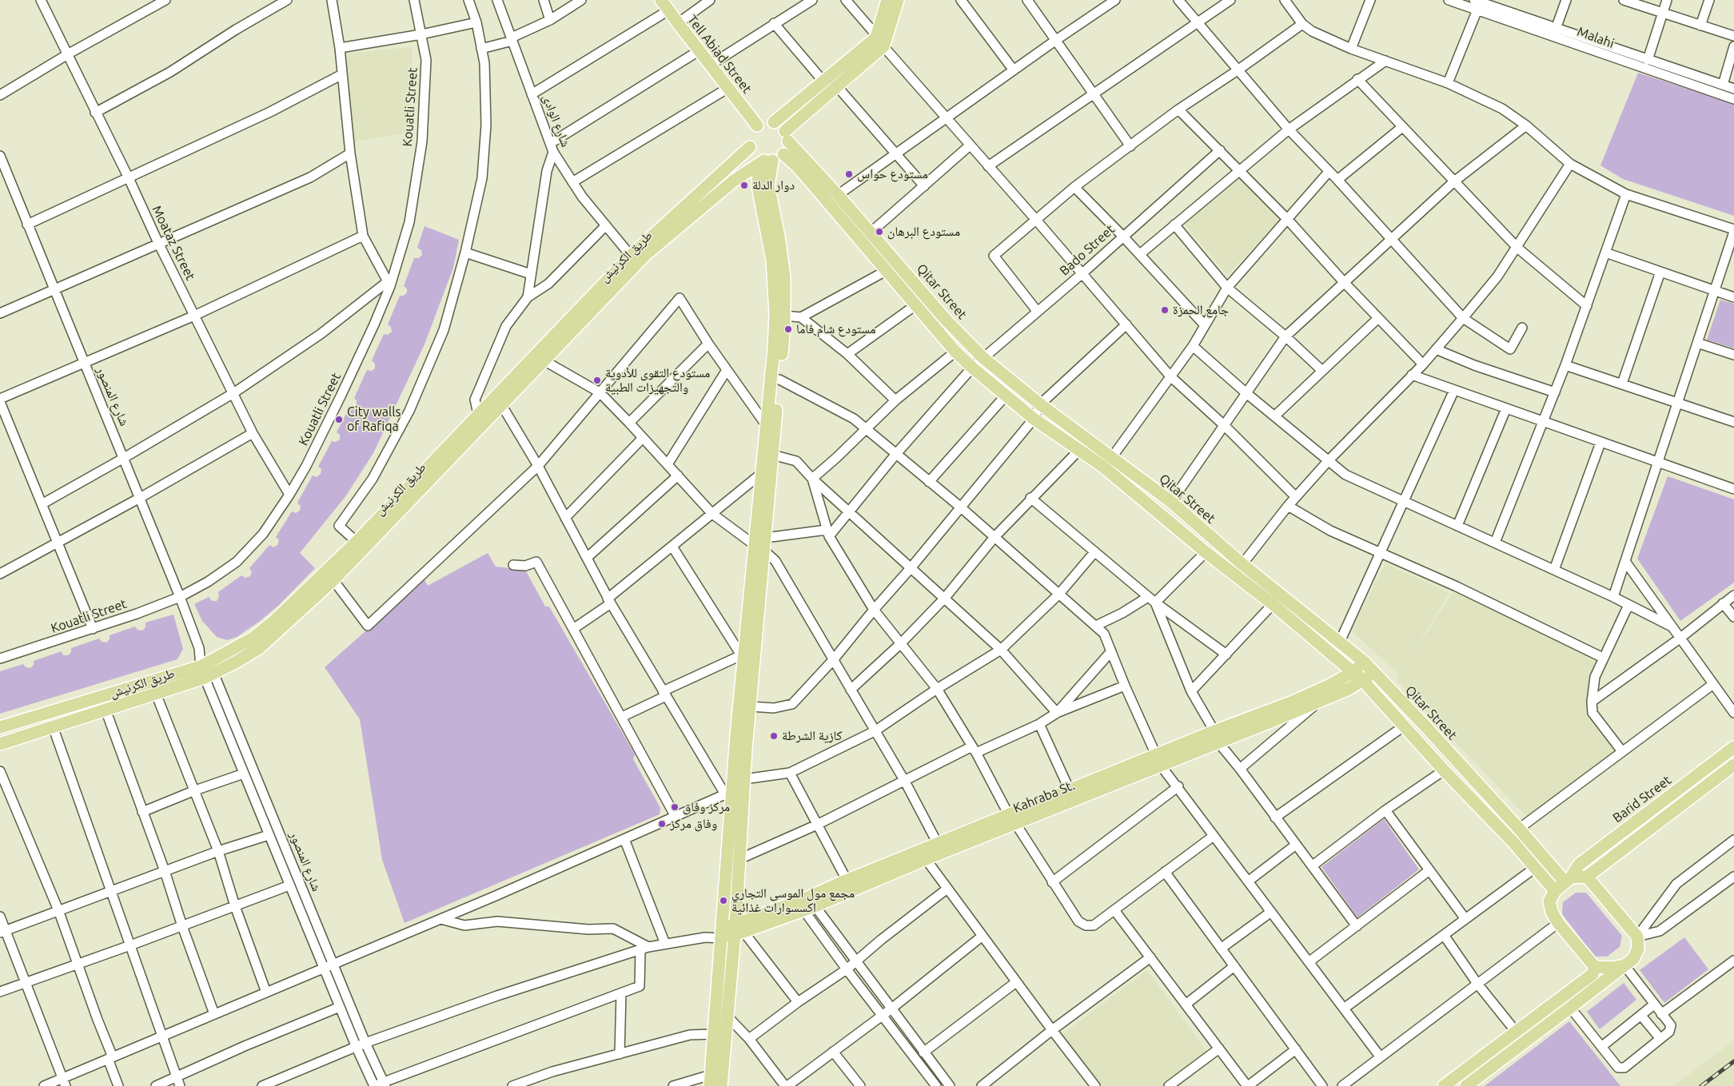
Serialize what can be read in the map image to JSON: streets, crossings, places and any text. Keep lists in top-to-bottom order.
{
  "streets": {
    "main road": [
      "Tell Abiad Street",
      "طريق الكرنيش",
      "Qitar Street",
      "Kahraba St.",
      "Barid Street"
    ],
    "street": [
      "Malahi",
      "Kouatli Street",
      "شارع الوادى",
      "Moataz Street",
      "Bado Street",
      "شارع المنصور"
    ]
  },
  "crossings": [
    ["Tell Abiad Street", "طريق الكرنيش"],
    ["Tell Abiad Street", "Qitar Street"],
    ["Kouatli Street", "Moataz Street"],
    ["Kouatli Street", "شارع المنصور"],
    ["شارع الوادى", "طريق الكرنيش"],
    ["Bado Street", "Qitar Street"],
    ["طريق الكرنيش", "Qitar Street"],
    ["طريق الكرنيش", "شارع المنصور"],
    ["Qitar Street", "Kahraba St."],
    ["Qitar Street", "Barid Street"]
  ],
  "places": [
    "مستودع حواس",
    "دوار الدلة",
    "مستودع البرهان",
    "جامع الحمزة",
    "مستودع شام فاما",
    "مستودع التقوى للأدوية والتجهيزات الطبية",
    "City walls of Rafiqa",
    "كازية الشرطة",
    "مركز وفاق",
    "وفاق مركز",
    "مجمع مول الموسى التجاري اكسسوارات غذائية"
  ]
}
